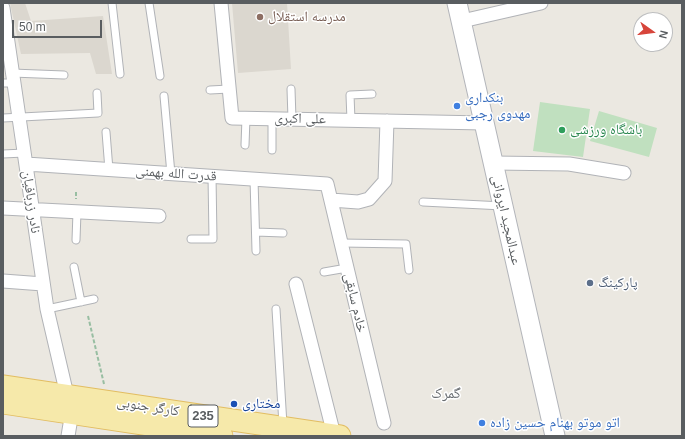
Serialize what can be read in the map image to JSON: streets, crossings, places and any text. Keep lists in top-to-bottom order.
{
  "streets": {
    "main road": ["عبدالمجید ایروانی", "کارگر جنوبی", "235"],
    "street": [
      "علی اکبری",
      "قدرت الله بهمنی",
      "نادر زربافیان",
      "خادم سابقی"
    ]
  },
  "crossings": [
    ["علی اکبری", "عبدالمجید ایروانی"],
    ["قدرت الله بهمنی", "نادر زربافیان"],
    ["قدرت الله بهمنی", "خادم سابقی"],
    ["نادر زربافیان", "کارگر جنوبی"]
  ],
  "districts": ["گمرک"],
  "places": [
    "مدرسه استقلال",
    "بنکداری مهدوی رجبی",
    "باشگاه ورزشی",
    "پارکینگ",
    "مختاری",
    "اتو موتو بهنام حسین زاده"
  ],
  "scale_bar": "50 m",
  "north": "right"
}
